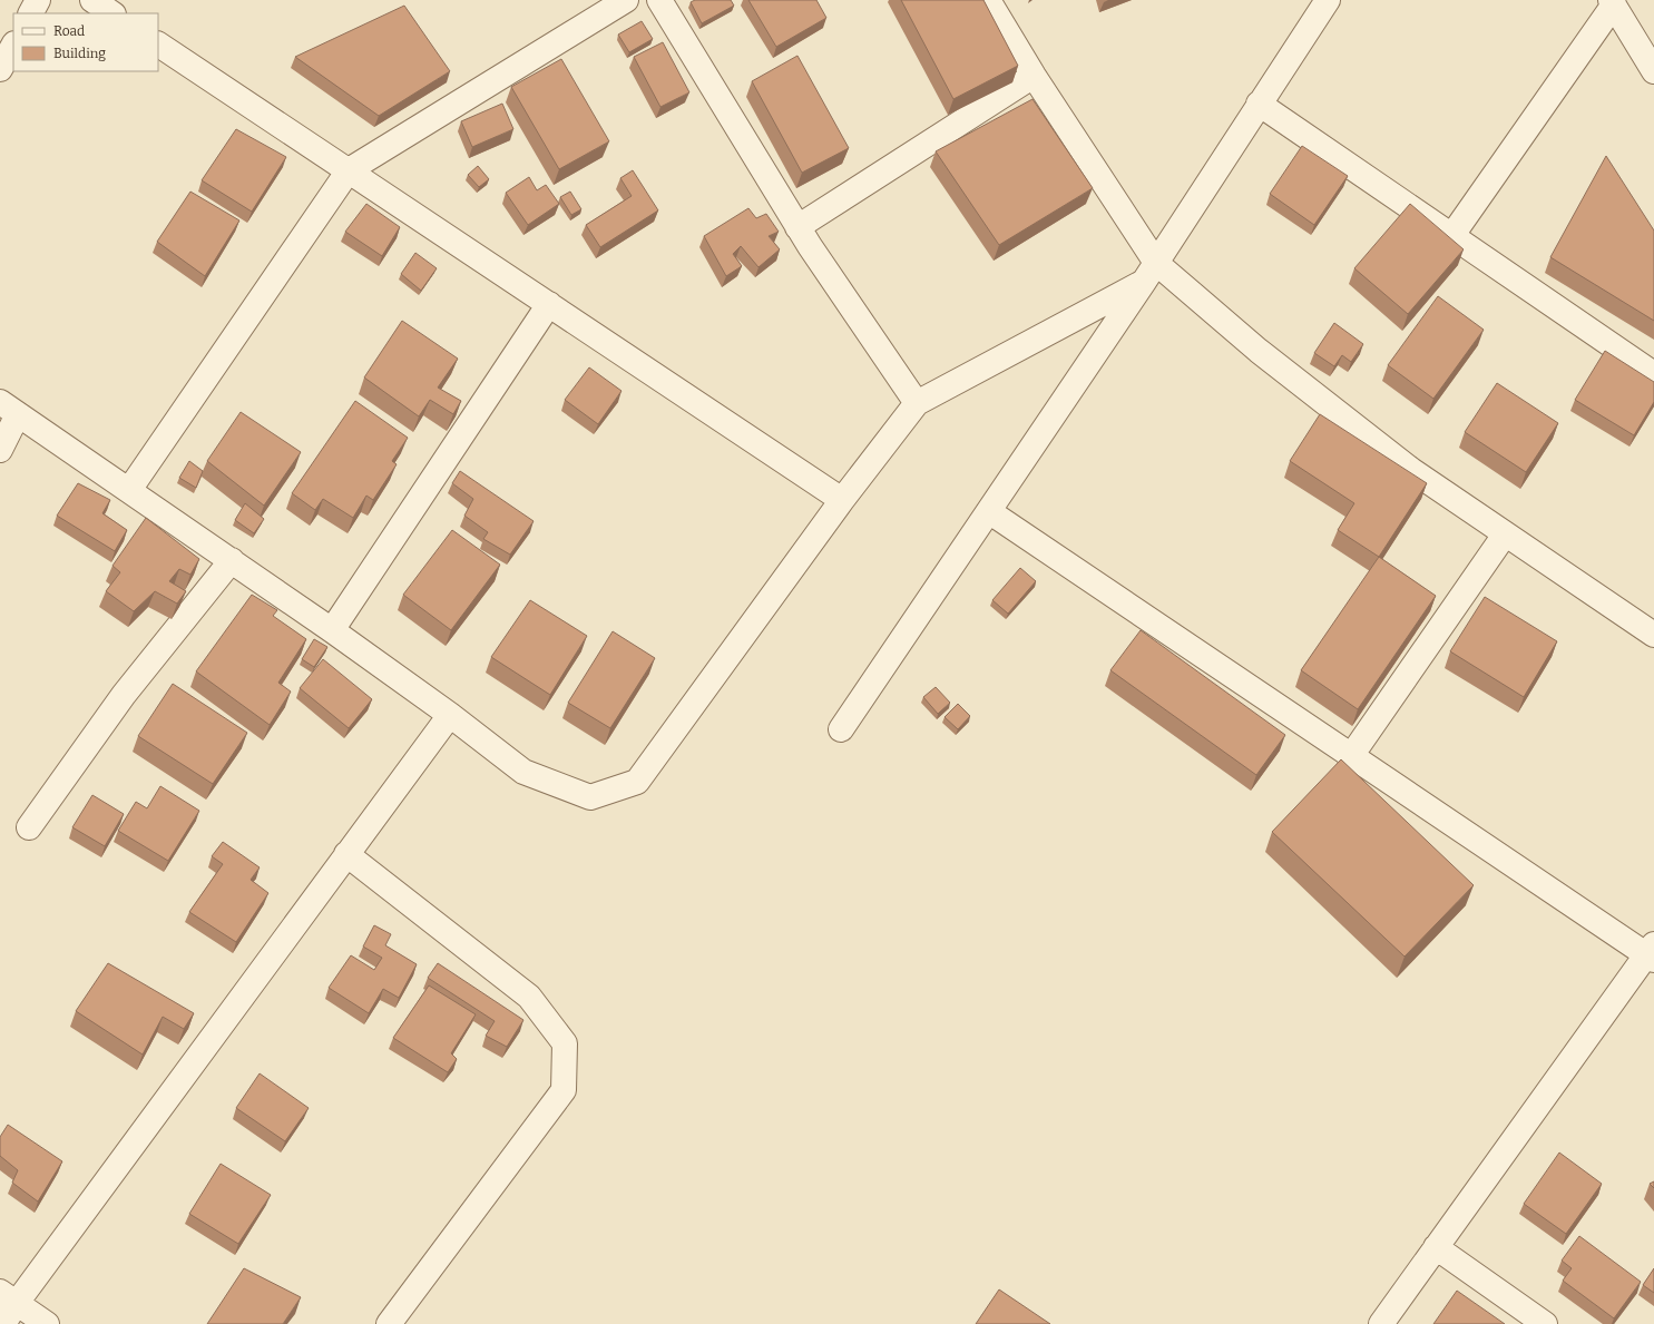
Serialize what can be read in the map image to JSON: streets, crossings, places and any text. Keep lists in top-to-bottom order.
{
  "legend": ["Road", "Building"]
}
